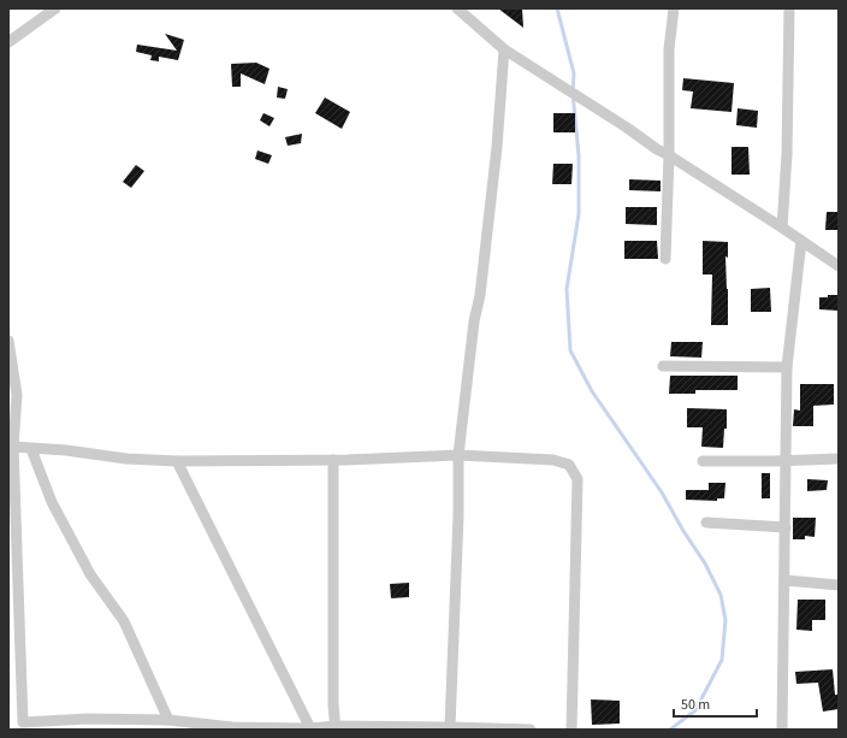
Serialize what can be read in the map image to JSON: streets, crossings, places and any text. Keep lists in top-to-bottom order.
{
  "scale_bar": "50 m"
}
